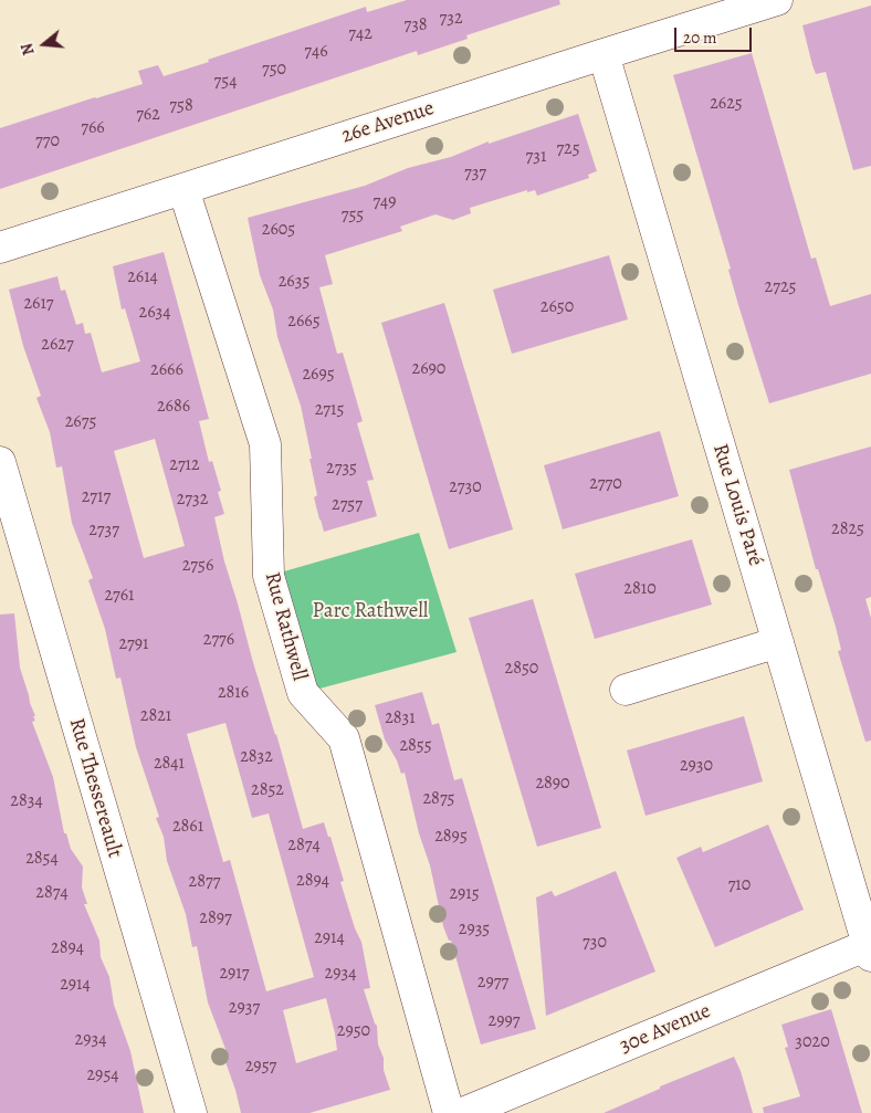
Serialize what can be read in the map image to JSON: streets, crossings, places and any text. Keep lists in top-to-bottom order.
{
  "streets": {
    "street": [
      "26e Avenue",
      "Rue Louis Paré",
      "Rue Rathwell",
      "Rue Thessereault",
      "30e Avenue"
    ]
  },
  "crossings": [
    ["26e Avenue", "Rue Louis Paré"],
    ["26e Avenue", "Rue Rathwell"],
    ["Rue Louis Paré", "30e Avenue"]
  ],
  "parks": ["Parc Rathwell"],
  "house_numbers": [
    "732",
    "738",
    "742",
    "746",
    "750",
    "754",
    "2625",
    "758",
    "762",
    "766",
    "770",
    "725",
    "731",
    "737",
    "749",
    "755",
    "2605",
    "2614",
    "2635",
    "2725",
    "2617",
    "2650",
    "2634",
    "2665",
    "2627",
    "2690",
    "2666",
    "2695",
    "2686",
    "2715",
    "2675",
    "2712",
    "2735",
    "2770",
    "2730",
    "2717",
    "2732",
    "2757",
    "2825",
    "2737",
    "2756",
    "2810",
    "2761",
    "2776",
    "2791",
    "2850",
    "2816",
    "2821",
    "2831",
    "2855",
    "2832",
    "2841",
    "2930",
    "2890",
    "2852",
    "2875",
    "2834",
    "2861",
    "2895",
    "2874",
    "2854",
    "2894",
    "2877",
    "710",
    "2874",
    "2915",
    "2897",
    "2935",
    "2914",
    "730",
    "2894",
    "2917",
    "2934",
    "2977",
    "2914",
    "2937",
    "2997",
    "2950",
    "2934",
    "3020",
    "2957",
    "2954"
  ],
  "scale_bar": "20 m",
  "north": "left"
}
